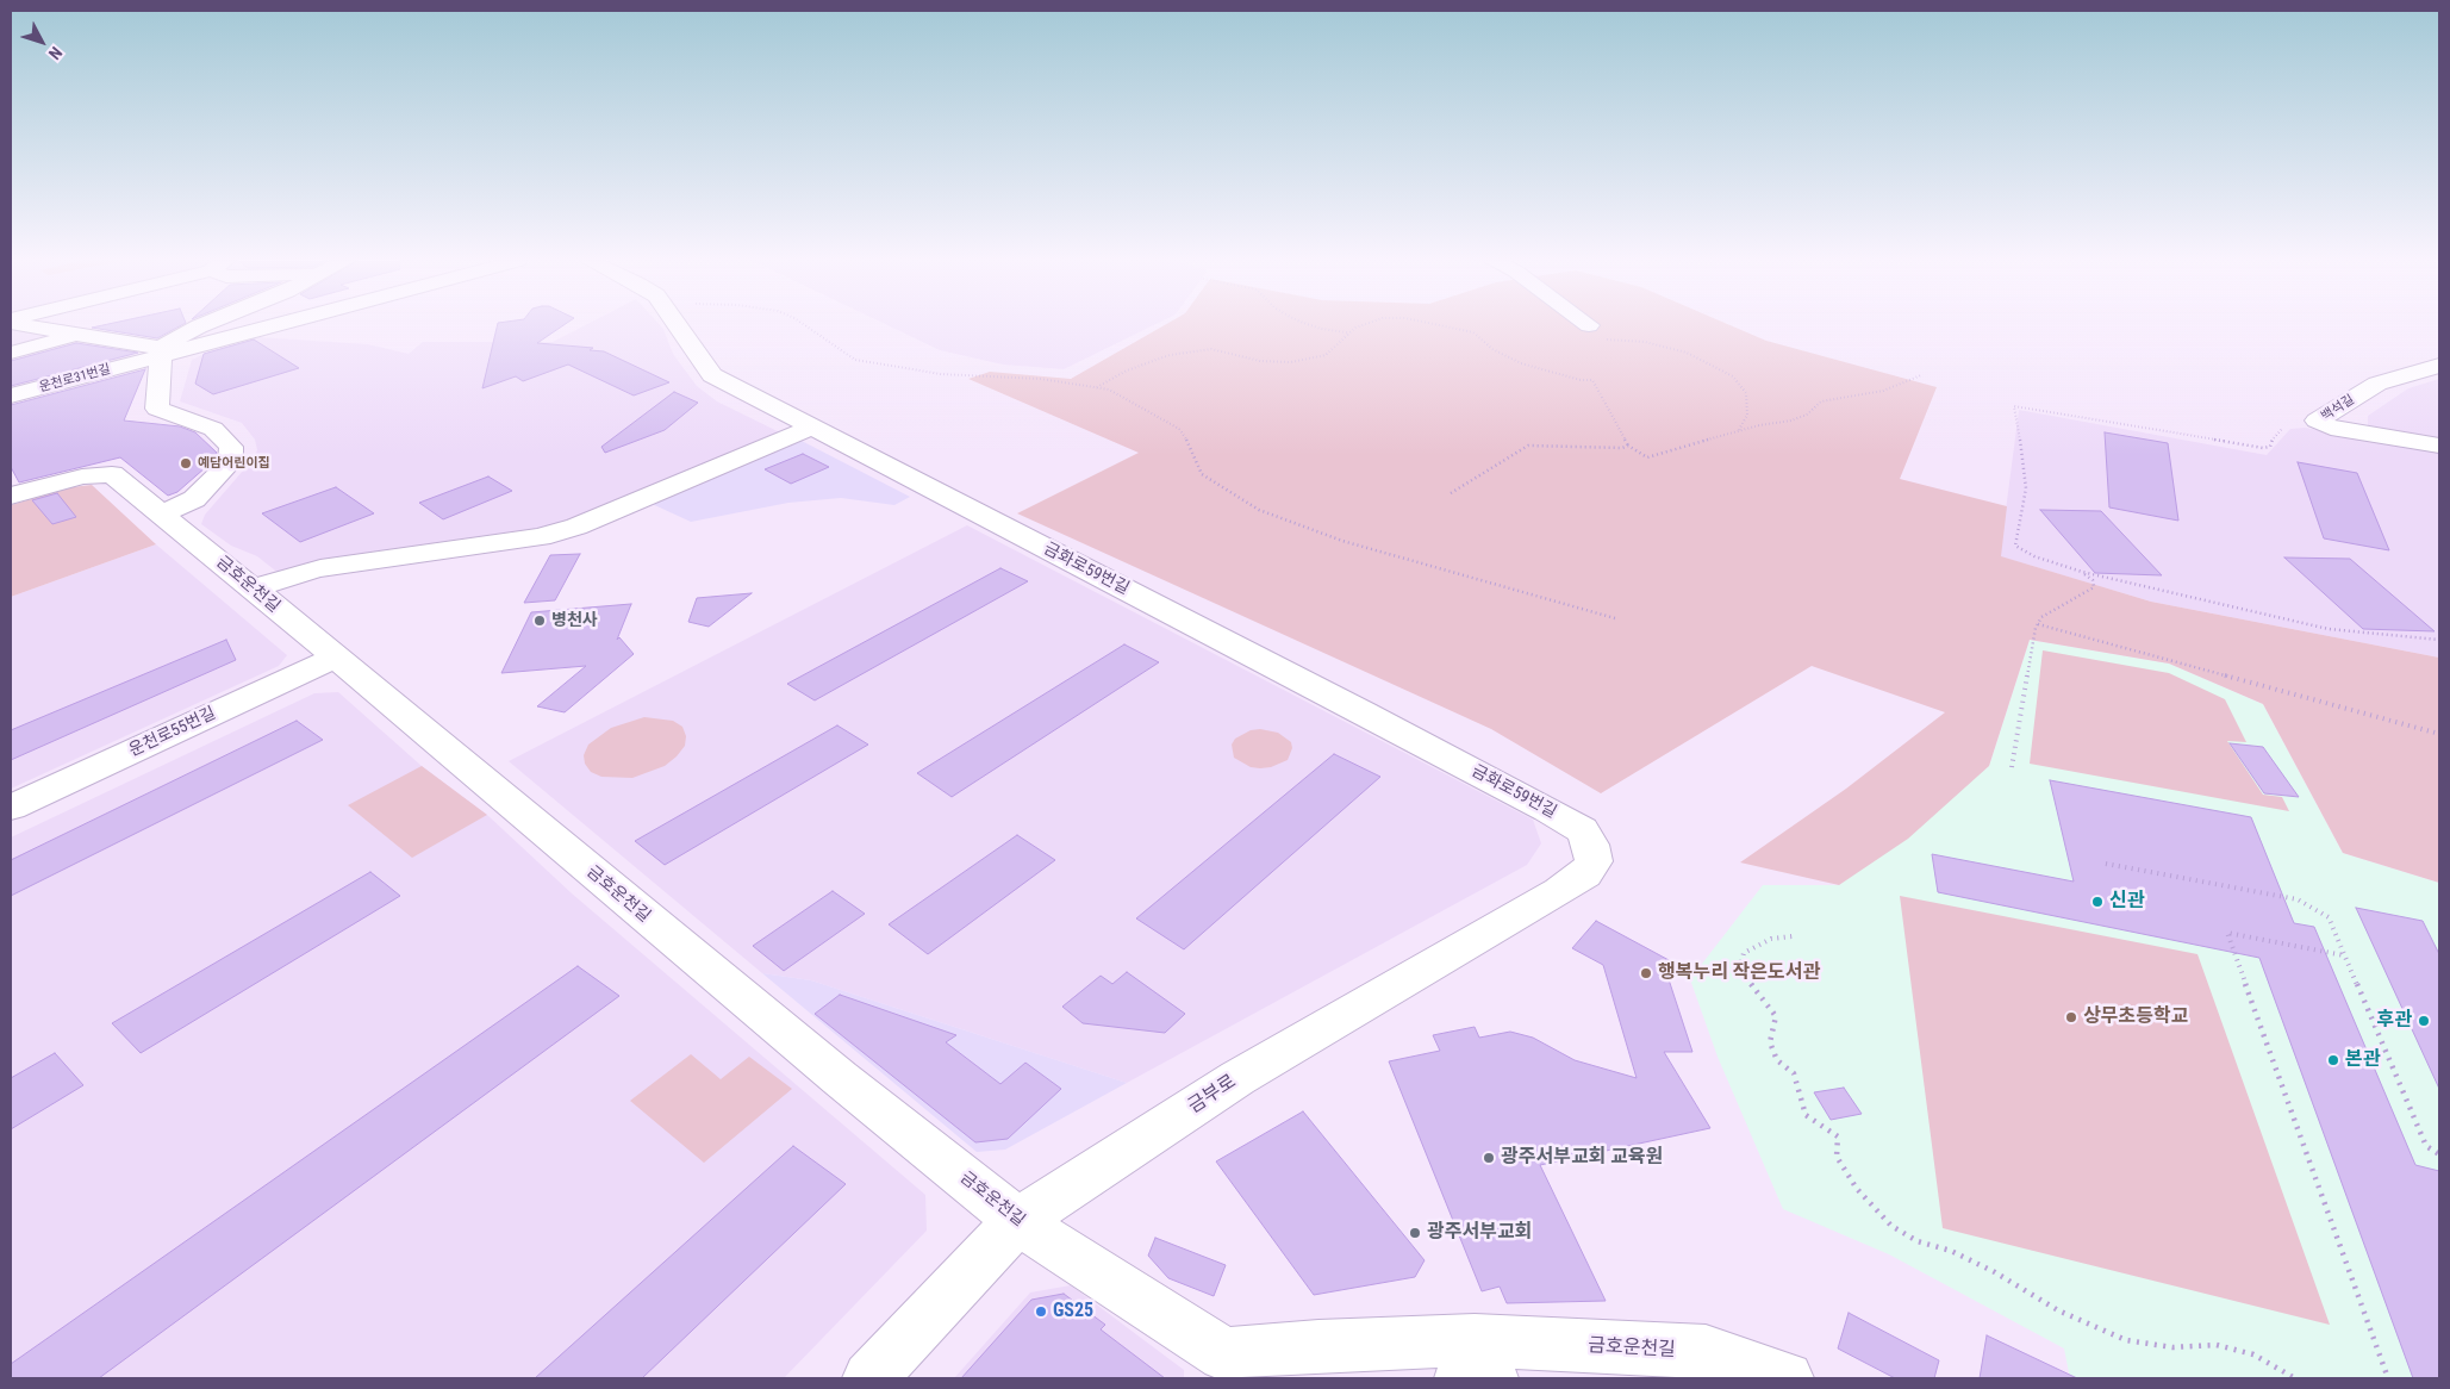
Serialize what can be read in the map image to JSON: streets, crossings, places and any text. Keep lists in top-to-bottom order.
{
  "streets": {
    "street": [
      "운천로31번길",
      "백석길",
      "금화로59번길",
      "금호운천길",
      "운천로55번길",
      "금부로"
    ]
  },
  "crossings": [
    ["금화로59번길", "금부로"],
    ["금호운천길", "운천로55번길"],
    ["금호운천길", "금부로"]
  ],
  "places": [
    "예담어린이집",
    "병천사",
    "신관",
    "행복누리 작은도서관",
    "상무초등학교",
    "후관",
    "본관",
    "광주서부교회 교육원",
    "광주서부교회",
    "GS25"
  ],
  "north": "bottom right"
}
